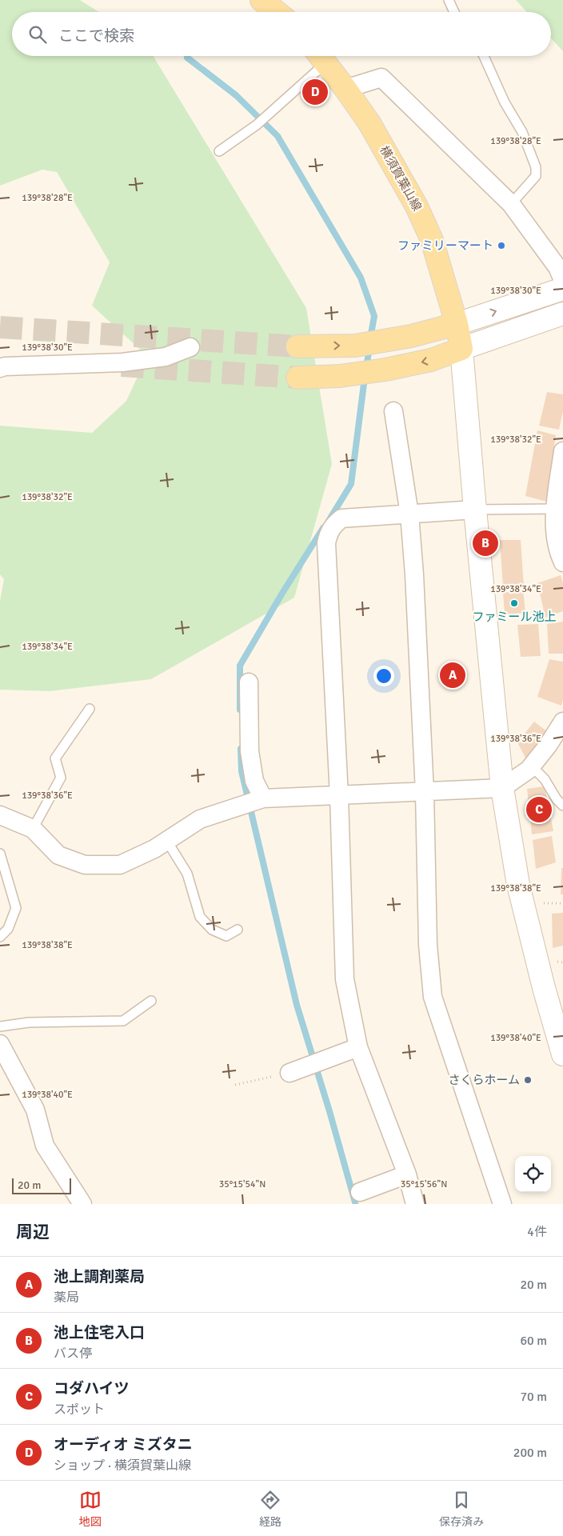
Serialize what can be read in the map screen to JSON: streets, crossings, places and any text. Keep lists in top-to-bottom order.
{
  "streets": {
    "main road": ["横須賀葉山線"]
  },
  "places": ["ファミリーマート", "ファミール池上", "さくらホーム"],
  "scale_bar": "20 m",
  "page": {
    "search": "ここで検索",
    "pins": [
      "D",
      "B",
      "A",
      "C"
    ],
    "scale": "20 m",
    "heading": ["周辺", "4件"],
    "list": [
      {
        "mark": "A",
        "name": "池上調剤薬局",
        "note": "薬局",
        "value": "20 m"
      },
      {
        "mark": "B",
        "name": "池上住宅入口",
        "note": "バス停",
        "value": "60 m"
      },
      {
        "mark": "C",
        "name": "コダハイツ",
        "note": "スポット",
        "value": "70 m"
      },
      {
        "mark": "D",
        "name": "オーディオ ミズタニ",
        "note": "ショップ · 横須賀葉山線",
        "value": "200 m"
      }
    ],
    "nav": ["地図", "経路", "保存済み"]
  },
  "coordinates": [
    "139°38'28\"E",
    "139°38'30\"E",
    "139°38'32\"E",
    "139°38'34\"E",
    "139°38'36\"E",
    "139°38'38\"E",
    "139°38'40\"E",
    "35°15'54\"N",
    "35°15'56\"N"
  ]
}
